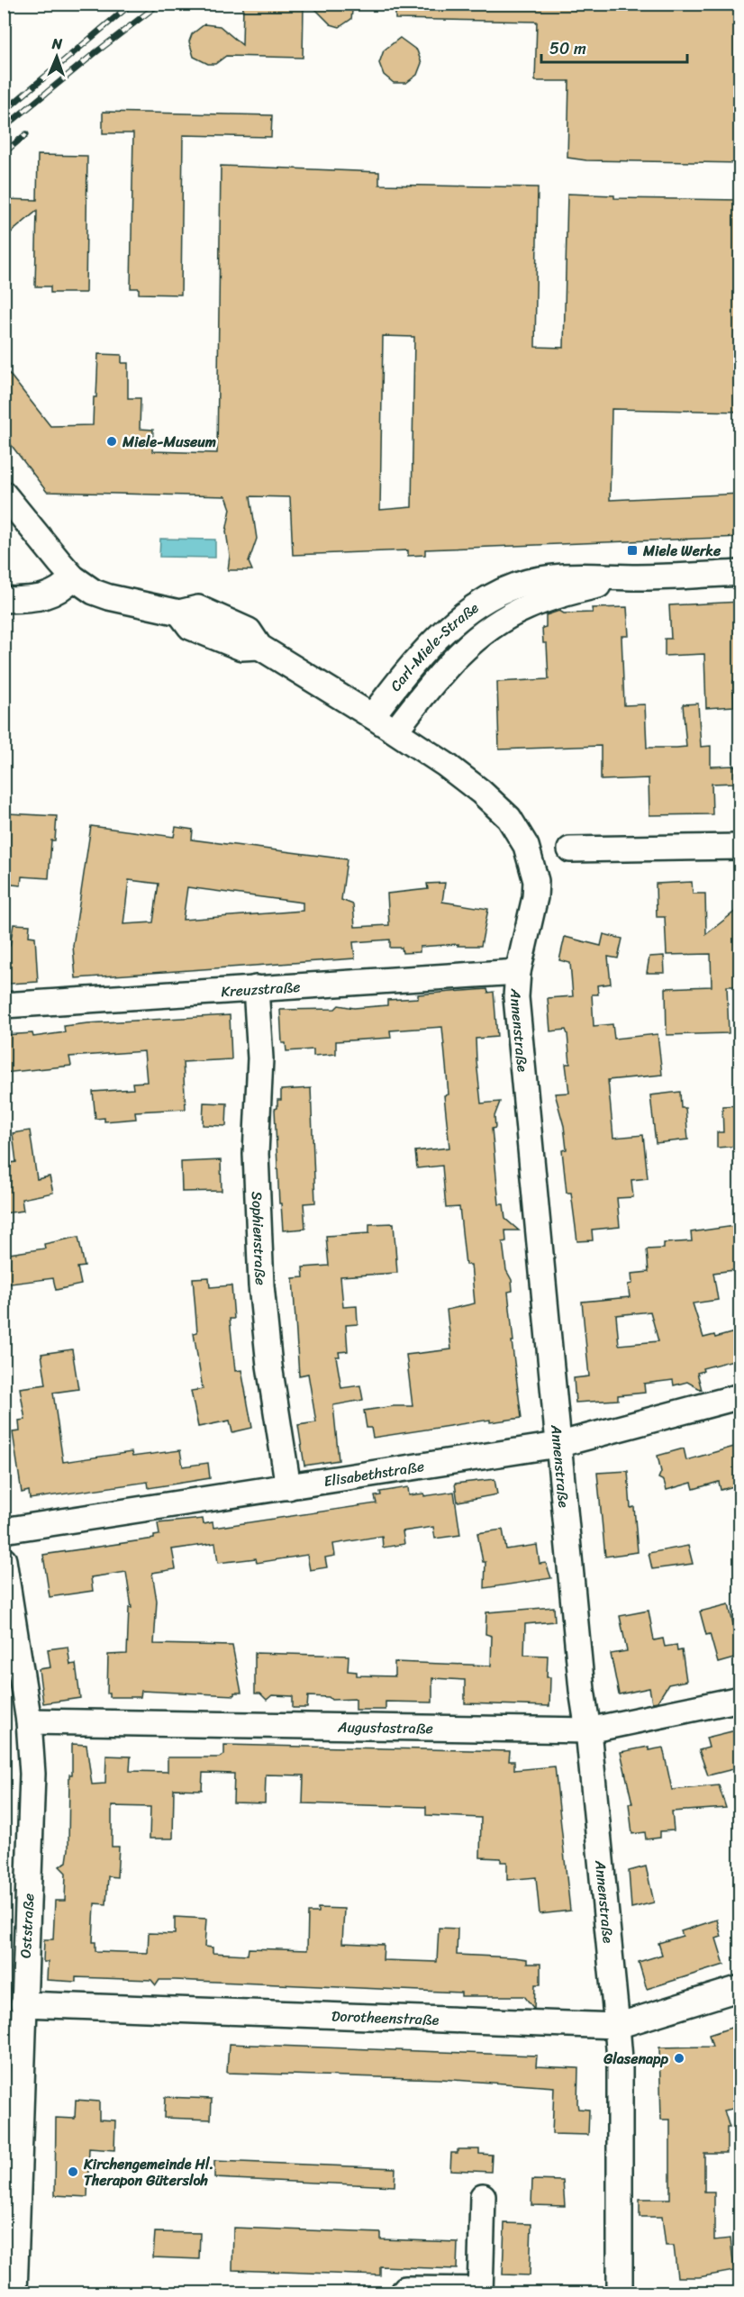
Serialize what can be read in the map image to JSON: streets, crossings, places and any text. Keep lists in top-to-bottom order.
{
  "streets": {
    "street": [
      "Carl-Miele-Straße",
      "Kreuzstraße",
      "Annenstraße",
      "Sophienstraße",
      "Elisabethstraße",
      "Augustastraße",
      "Oststraße",
      "Dorotheenstraße"
    ]
  },
  "crossings": [
    ["Carl-Miele-Straße", "Annenstraße"],
    ["Kreuzstraße", "Annenstraße"],
    ["Kreuzstraße", "Sophienstraße"],
    ["Annenstraße", "Elisabethstraße"],
    ["Annenstraße", "Augustastraße"],
    ["Annenstraße", "Dorotheenstraße"],
    ["Sophienstraße", "Elisabethstraße"],
    ["Augustastraße", "Oststraße"],
    ["Oststraße", "Dorotheenstraße"]
  ],
  "places": {
    "other": ["Miele-Museum", "Glasenapp", "Kirchengemeinde Hl. Therapon Gütersloh"],
    "transit": ["Miele Werke"]
  },
  "scale_bar": "50 m",
  "north": "top"
}
